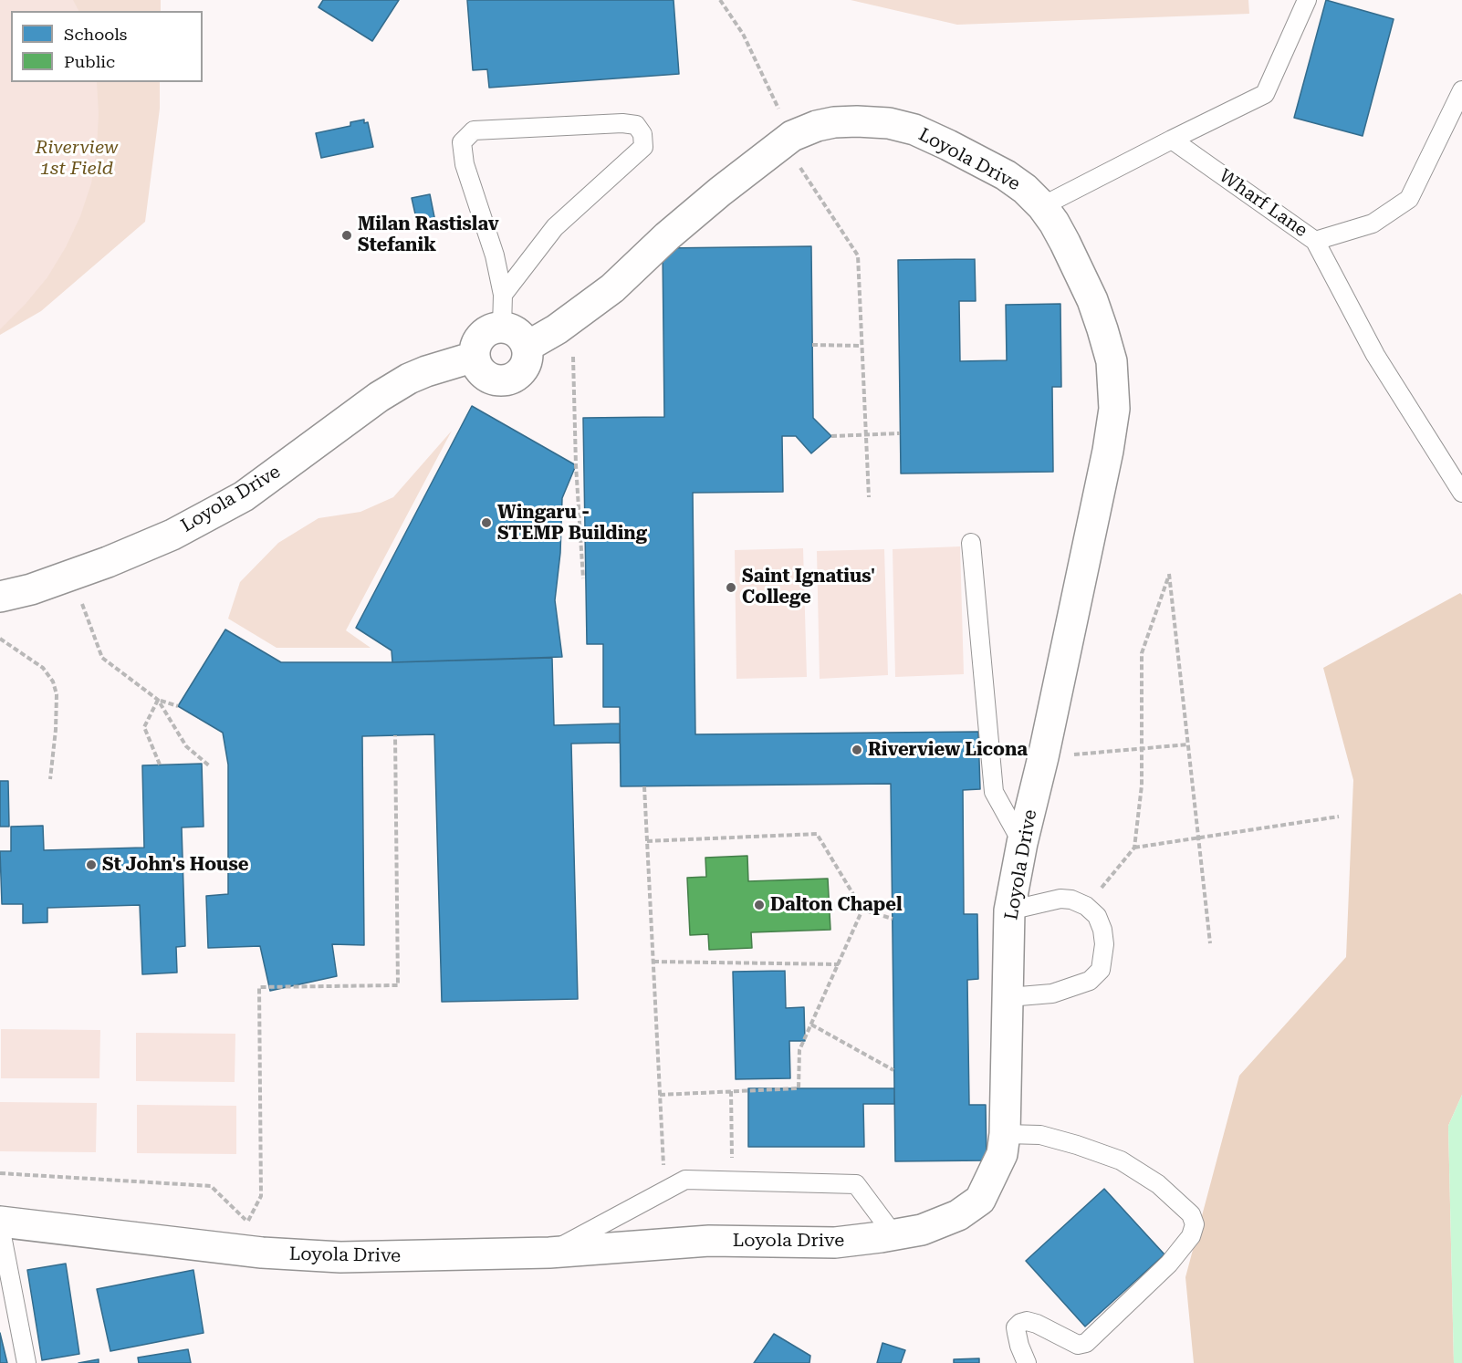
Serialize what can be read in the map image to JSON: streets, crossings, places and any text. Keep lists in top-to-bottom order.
{
  "streets": {
    "street": ["Loyola Drive"],
    "lane": ["Wharf Lane"]
  },
  "parks": ["Riverview 1st Field"],
  "places": [
    "Milan Rastislav Stefanik",
    "Wingaru - STEMP Building",
    "Saint Ignatius' College",
    "Riverview Licona",
    "St John's House",
    "Dalton Chapel"
  ],
  "legend": ["Schools", "Public"]
}
